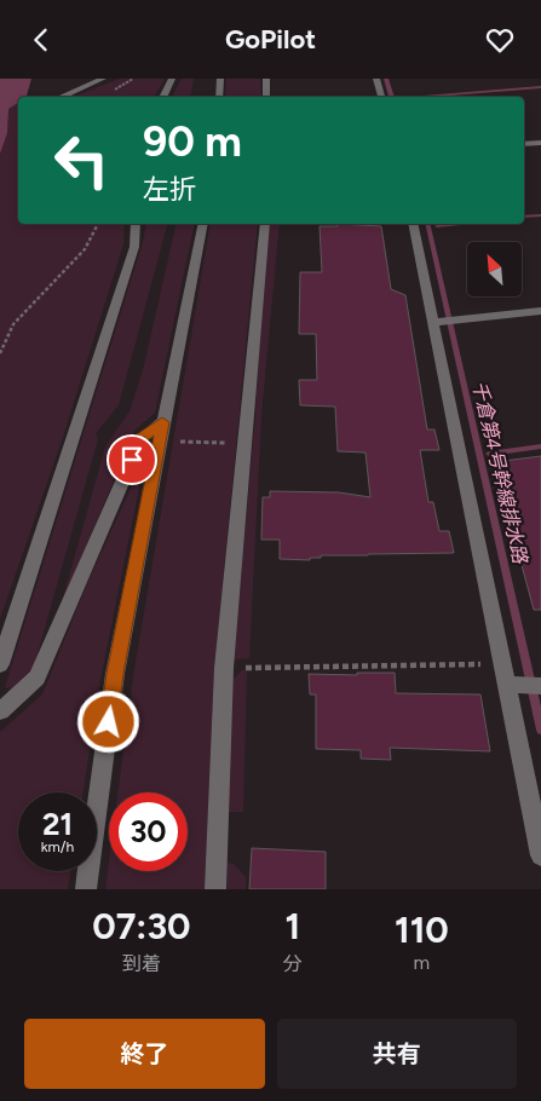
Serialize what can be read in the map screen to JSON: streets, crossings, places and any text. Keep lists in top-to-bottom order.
{
  "water": ["千倉第4号幹線排水路"],
  "north": "top left",
  "page": {
    "header": "GoPilot",
    "turn": ["90 m", "左折"],
    "speed": "21 km/h",
    "limit": "30",
    "eta": [
      "07:30",
      "到着",
      "1",
      "分",
      "110",
      "m"
    ],
    "buttons": ["終了", "共有"]
  }
}
